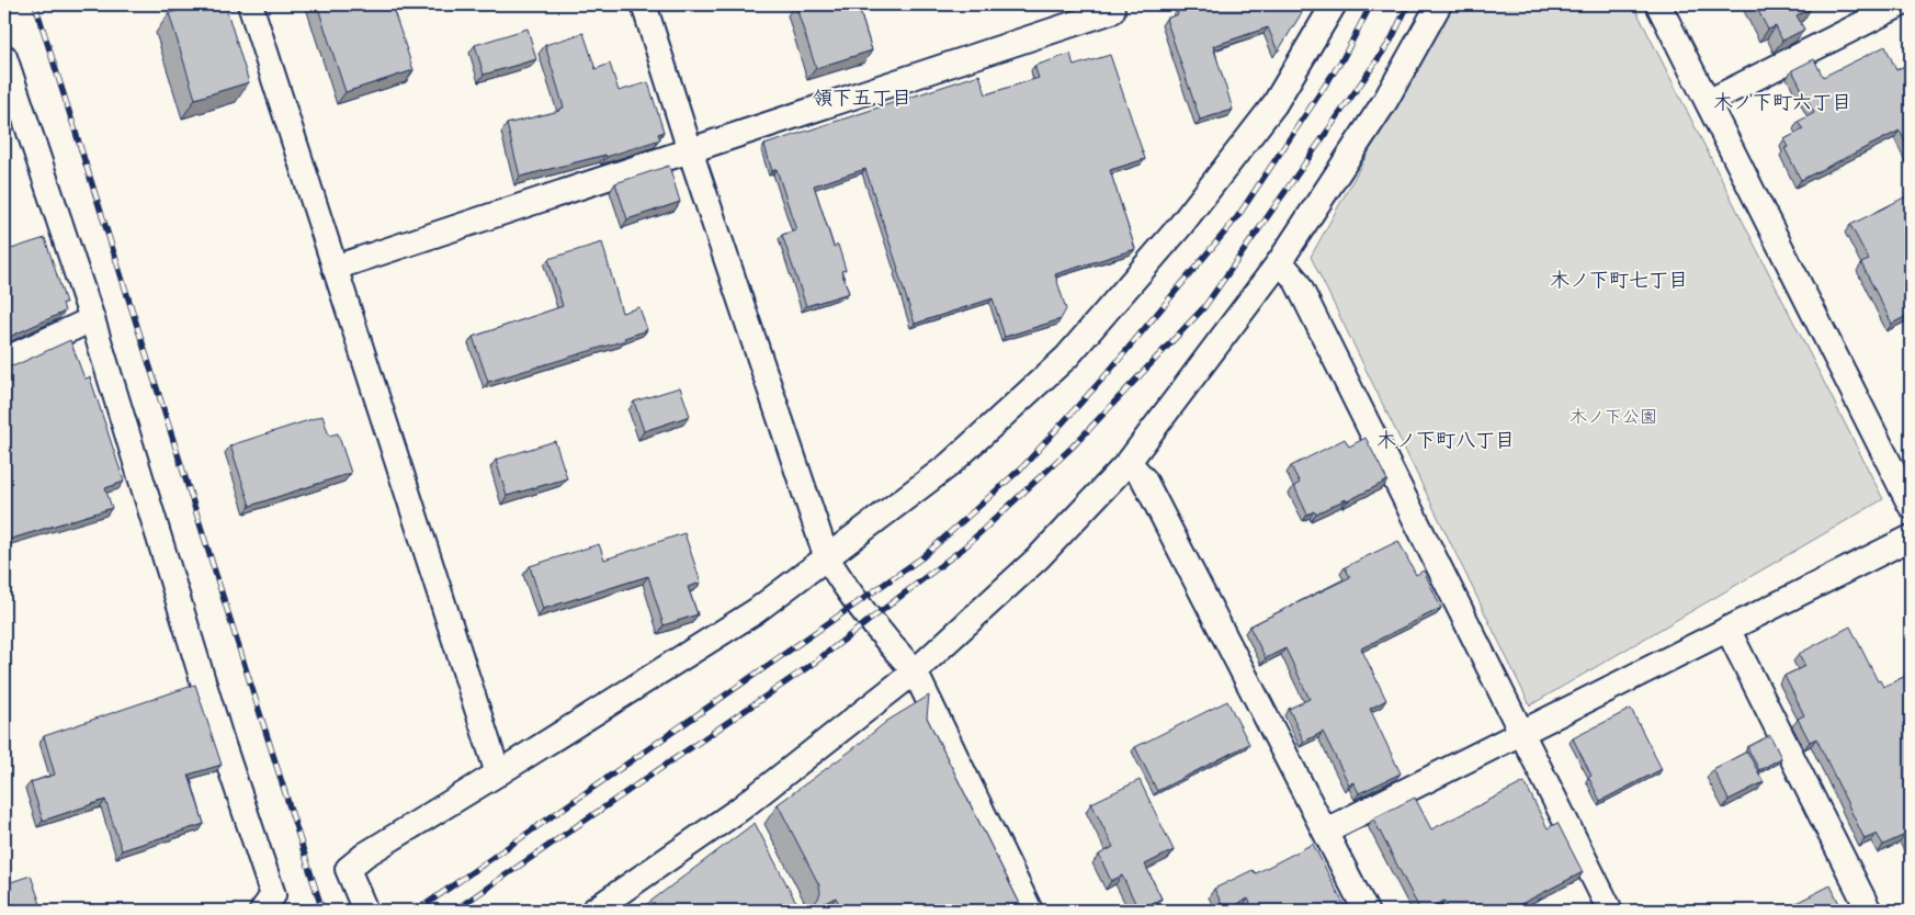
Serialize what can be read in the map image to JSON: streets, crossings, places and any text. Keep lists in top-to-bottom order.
{
  "districts": [
    "領下五丁目",
    "木ノ下町六丁目",
    "木ノ下町七丁目",
    "木ノ下町八丁目"
  ],
  "parks": ["木ノ下公園"]
}
